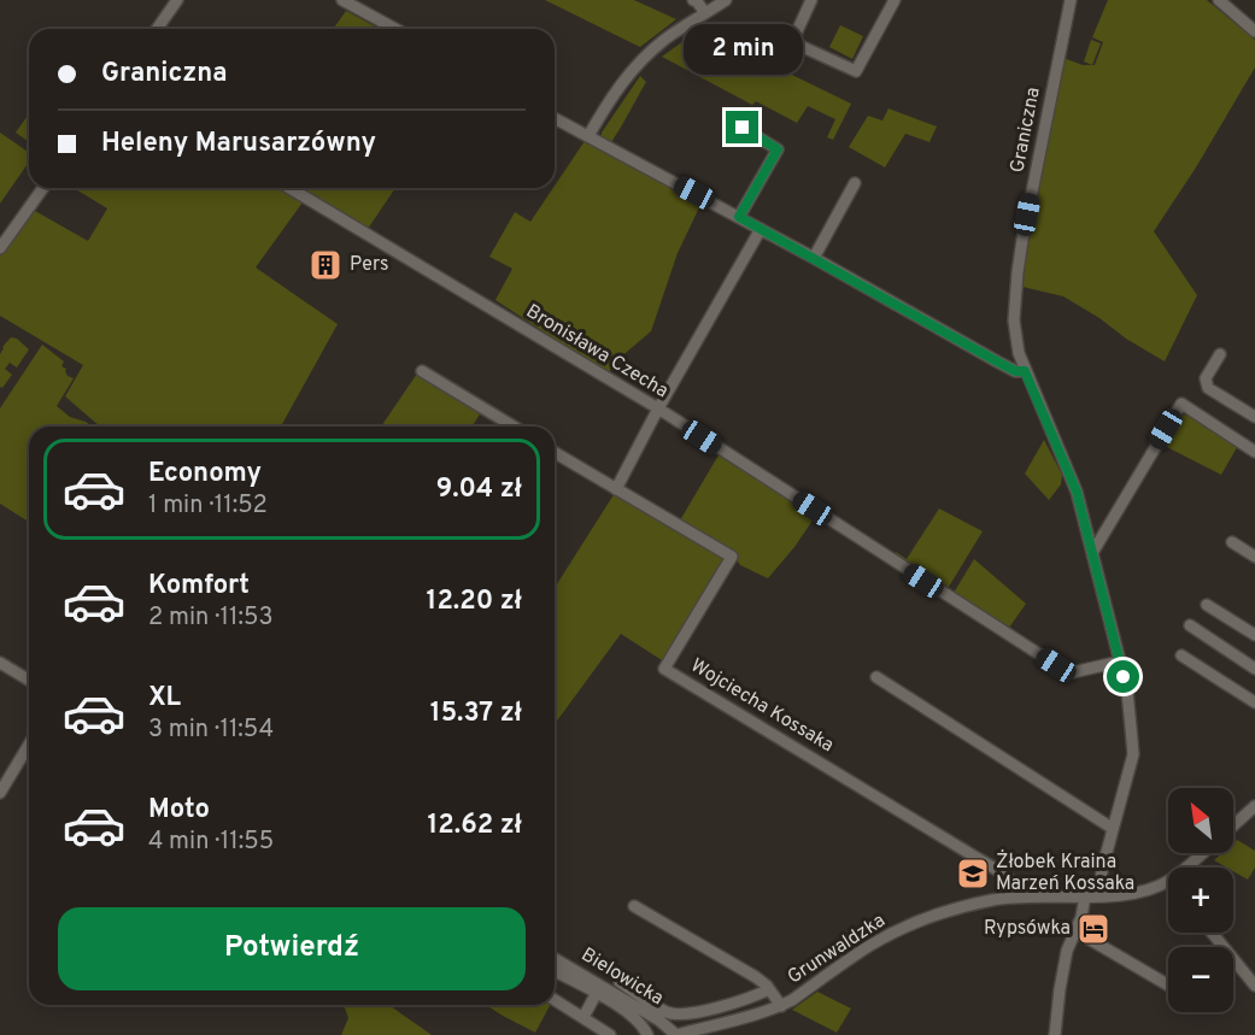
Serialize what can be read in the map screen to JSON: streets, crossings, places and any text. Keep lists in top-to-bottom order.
{
  "streets": {
    "street": [
      "Graniczna",
      "Bronisława Czecha",
      "Wojciecha Kossaka",
      "Grunwaldzka",
      "Bielowicka"
    ]
  },
  "crossings": [
    ["Graniczna", "Bronisława Czecha"],
    ["Graniczna", "Grunwaldzka"],
    ["Wojciecha Kossaka", "Grunwaldzka"],
    ["Grunwaldzka", "Bielowicka"]
  ],
  "places": {
    "building": ["Pers"],
    "school or university": ["Żłobek Kraina Marzeń Kossaka"],
    "hotel": ["Rypsówka"]
  },
  "north": "top left",
  "page": {
    "bubble": "2 min",
    "banner": ["Graniczna", "Heleny Marusarzówny"],
    "list": [
      {
        "name": "Economy",
        "note": "1 min · 11:52",
        "value": "9.04 zł"
      },
      {
        "name": "Komfort",
        "note": "2 min · 11:53",
        "value": "12.20 zł"
      },
      {
        "name": "XL",
        "note": "3 min · 11:54",
        "value": "15.37 zł"
      },
      {
        "name": "Moto",
        "note": "4 min · 11:55",
        "value": "12.62 zł"
      }
    ],
    "map_buttons": ["+", "−"],
    "buttons": "Potwierdź"
  }
}
